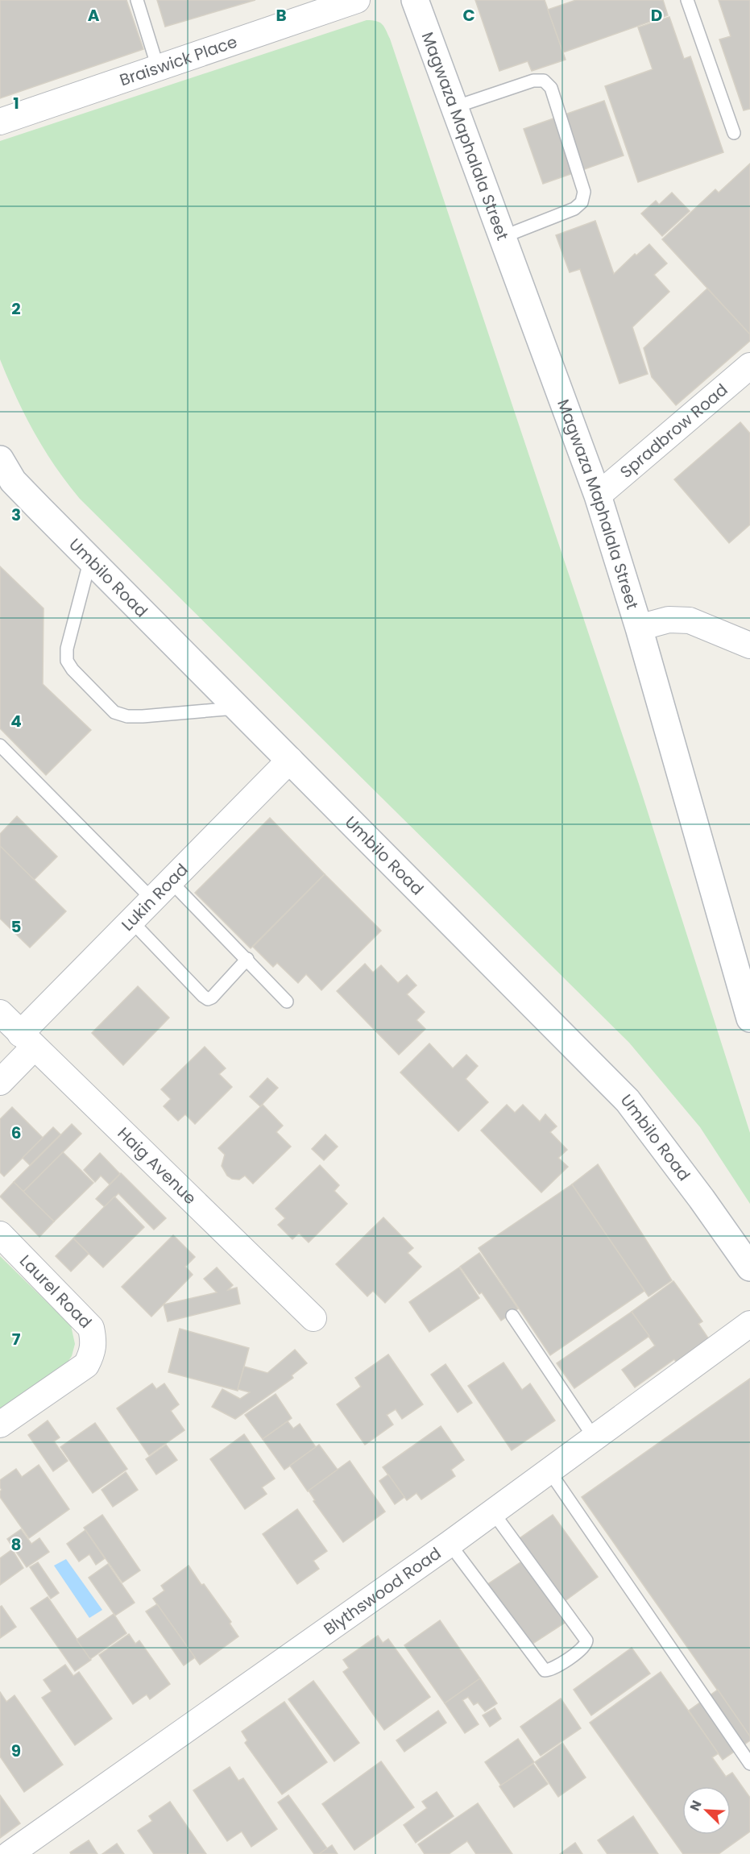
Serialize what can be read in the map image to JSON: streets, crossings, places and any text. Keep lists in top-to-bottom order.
{
  "streets": {
    "main road": ["Magwaza Maphalala Street", "Umbilo Road"],
    "street": [
      "Braiswick Place",
      "Spradbrow Road",
      "Lukin Road",
      "Haig Avenue",
      "Laurel Road",
      "Blythswood Road"
    ]
  },
  "crossings": [
    ["Magwaza Maphalala Street", "Spradbrow Road"],
    ["Umbilo Road", "Lukin Road"],
    ["Lukin Road", "Haig Avenue"]
  ],
  "north": "top left",
  "grid": {
    "columns": [
      "A",
      "B",
      "C",
      "D"
    ],
    "rows": [
      "1",
      "2",
      "3",
      "4",
      "5",
      "6",
      "7",
      "8",
      "9"
    ]
  }
}
